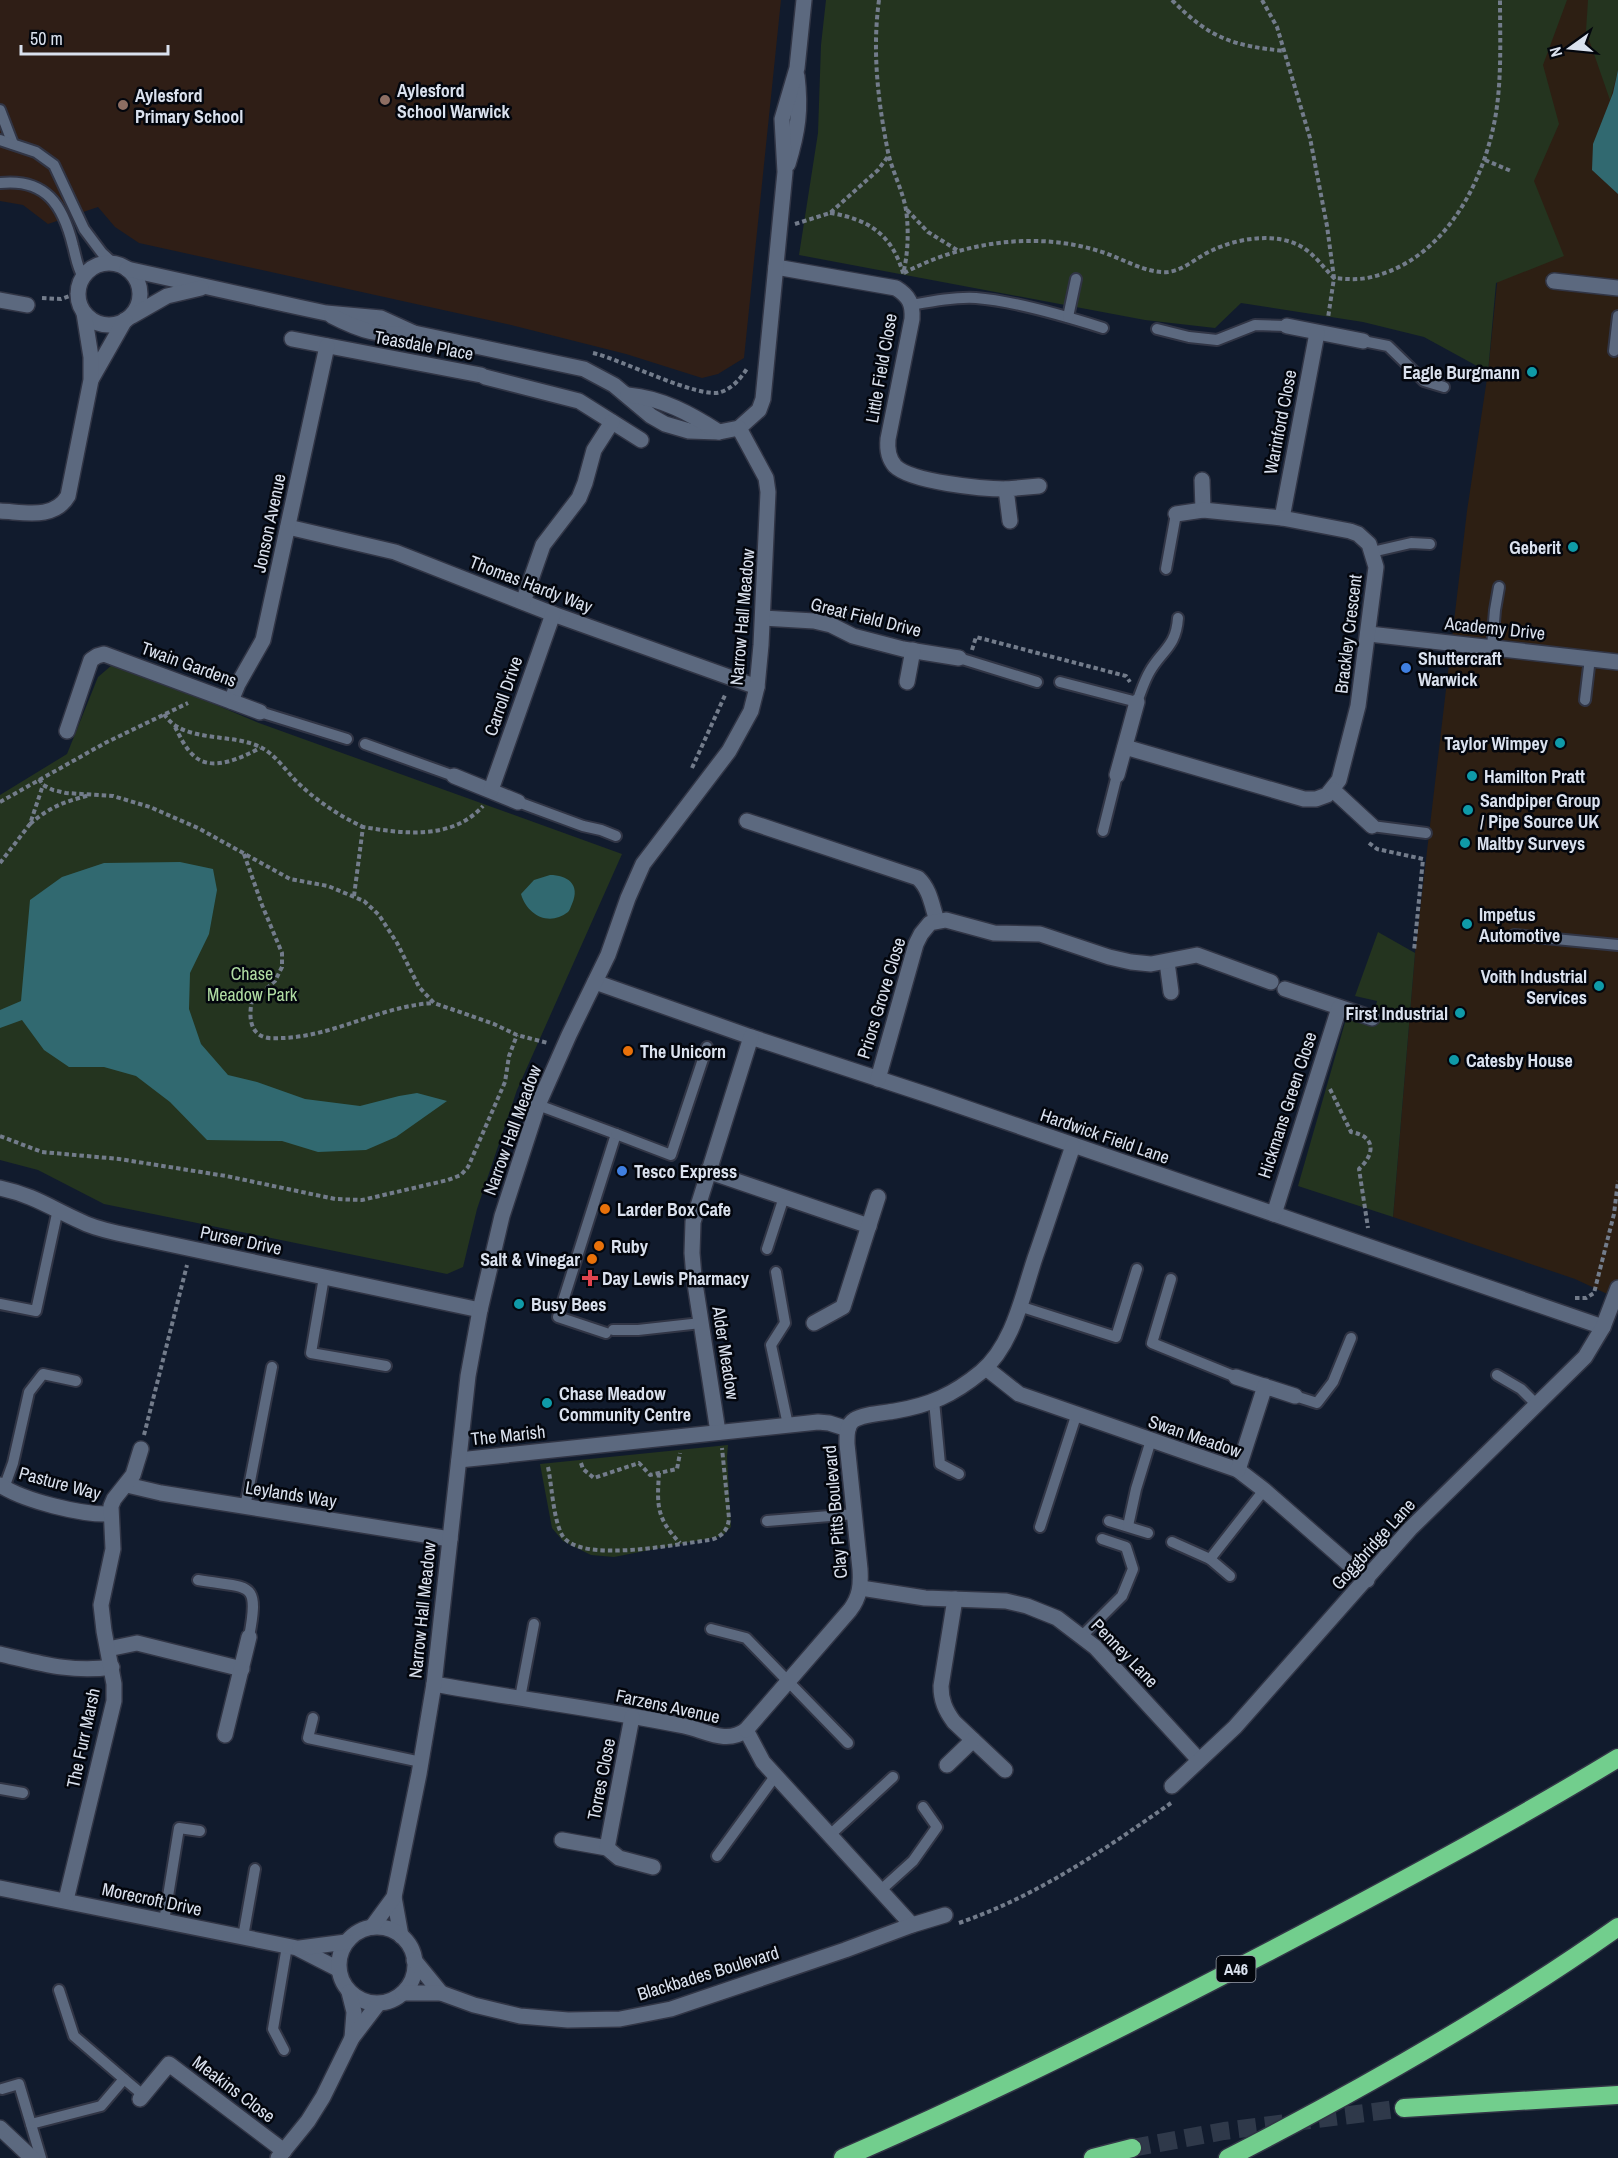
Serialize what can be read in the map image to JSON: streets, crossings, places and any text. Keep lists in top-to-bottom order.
{
  "streets": {
    "highway": ["A46"],
    "street": [
      "Teasdale Place",
      "Little Field Close",
      "Warinford Close",
      "Jonson Avenue",
      "Thomas Hardy Way",
      "Narrow Hall Meadow",
      "Great Field Drive",
      "Academy Drive",
      "Brackley Crescent",
      "Twain Gardens",
      "Carroll Drive",
      "Priors Grove Close",
      "Hickmans Green Close",
      "Hardwick Field Lane",
      "Purser Drive",
      "Alder Meadow",
      "The Marish",
      "Swan Meadow",
      "Pasture Way",
      "Leylands Way",
      "Clay Pitts Boulevard",
      "Goggbridge Lane",
      "Penney Lane",
      "Farzens Avenue",
      "The Furr Marsh",
      "Torres Close",
      "Morecroft Drive",
      "Blackbades Boulevard",
      "Meakins Close"
    ]
  },
  "crossings": [
    ["Teasdale Place", "Jonson Avenue"],
    ["Warinford Close", "Brackley Crescent"],
    ["Jonson Avenue", "Thomas Hardy Way"],
    ["Jonson Avenue", "Twain Gardens"],
    ["Thomas Hardy Way", "Narrow Hall Meadow"],
    ["Thomas Hardy Way", "Carroll Drive"],
    ["Narrow Hall Meadow", "Great Field Drive"],
    ["Narrow Hall Meadow", "Hardwick Field Lane"],
    ["Narrow Hall Meadow", "Purser Drive"],
    ["Narrow Hall Meadow", "The Marish"],
    ["Narrow Hall Meadow", "Leylands Way"],
    ["Narrow Hall Meadow", "Farzens Avenue"],
    ["Narrow Hall Meadow", "Morecroft Drive"],
    ["Narrow Hall Meadow", "Blackbades Boulevard"],
    ["Academy Drive", "Brackley Crescent"],
    ["Priors Grove Close", "Hardwick Field Lane"],
    ["Hickmans Green Close", "Hardwick Field Lane"],
    ["Hardwick Field Lane", "Alder Meadow"],
    ["Hardwick Field Lane", "Clay Pitts Boulevard"],
    ["Hardwick Field Lane", "Goggbridge Lane"],
    ["Alder Meadow", "The Marish"],
    ["The Marish", "Clay Pitts Boulevard"],
    ["Swan Meadow", "Clay Pitts Boulevard"],
    ["Swan Meadow", "Goggbridge Lane"],
    ["Pasture Way", "The Furr Marsh"],
    ["Clay Pitts Boulevard", "Penney Lane"],
    ["Clay Pitts Boulevard", "Farzens Avenue"],
    ["Goggbridge Lane", "Penney Lane"],
    ["Farzens Avenue", "Torres Close"],
    ["The Furr Marsh", "Morecroft Drive"],
    ["Morecroft Drive", "Blackbades Boulevard"]
  ],
  "parks": ["Chase Meadow Park"],
  "places": {
    "other": [
      "Aylesford School Warwick",
      "Aylesford Primary School",
      "Eagle Burgmann",
      "Geberit",
      "Shuttercraft Warwick",
      "Taylor Wimpey",
      "Hamilton Pratt",
      "Sandpiper Group / Pipe Source UK",
      "Maltby Surveys",
      "Impetus Automotive",
      "Voith Industrial Services",
      "First Industrial",
      "The Unicorn",
      "Catesby House",
      "Tesco Express",
      "Larder Box Cafe",
      "Ruby",
      "Salt & Vinegar",
      "Busy Bees",
      "Chase Meadow Community Centre"
    ],
    "health": ["Day Lewis Pharmacy"]
  },
  "scale_bar": "50 m",
  "north": "left"
}
